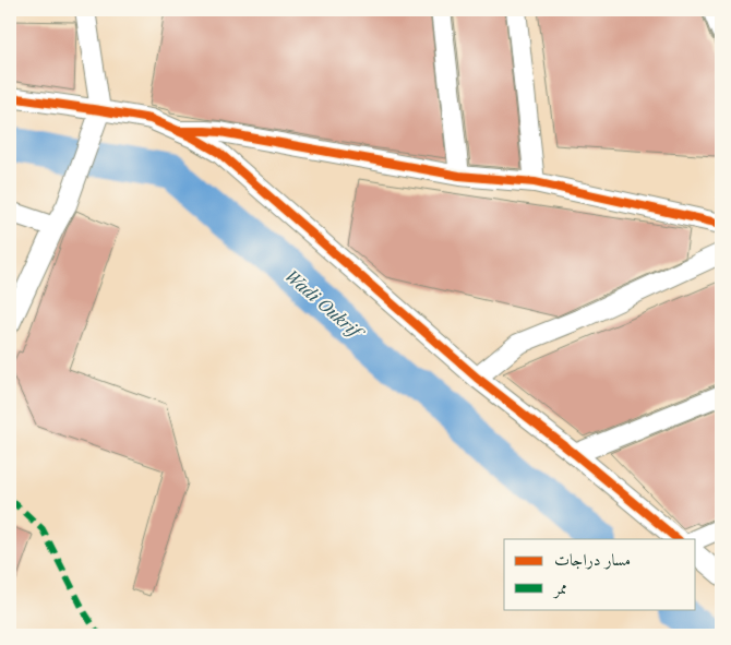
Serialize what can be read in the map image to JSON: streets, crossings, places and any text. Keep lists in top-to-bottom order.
{
  "water": ["Wadi Oukrif"],
  "legend": ["مسار دراجات", "ممر"]
}
